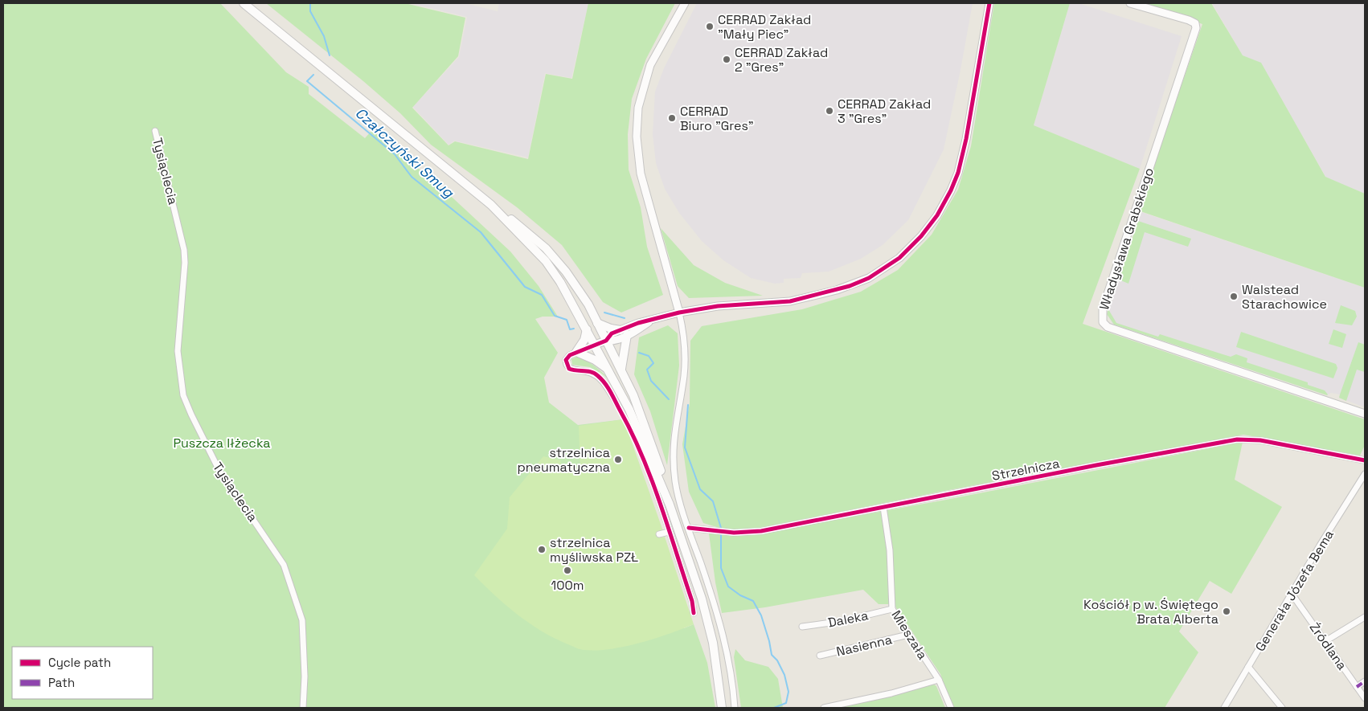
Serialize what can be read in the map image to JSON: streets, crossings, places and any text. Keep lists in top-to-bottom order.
{
  "streets": {
    "street": [
      "Tysiąclecia",
      "Władysława Grabskiego",
      "Strzelnicza",
      "Generała Józefa Bema",
      "Daleka",
      "Mieszała",
      "Nasienna",
      "Źródlana"
    ]
  },
  "crossings": [
    ["Strzelnicza", "Mieszała"],
    ["Generała Józefa Bema", "Źródlana"],
    ["Daleka", "Mieszała"],
    ["Mieszała", "Nasienna"]
  ],
  "water": ["Czałczyński Smug"],
  "parks": ["Puszcza Iłżecka"],
  "places": [
    "CERRAD Zakład \"Mały Piec\"",
    "CERRAD Zakład 2 \"Gres\"",
    "CERRAD Zakład 3 \"Gres\"",
    "CERRAD Biuro \"Gres\"",
    "Walstead Starachowice",
    "strzelnica pneumatyczna",
    "strzelnica myśliwska PZŁ",
    "100m",
    "Kościół p w. Świętego Brata Alberta"
  ],
  "legend": ["Cycle path", "Path"]
}
